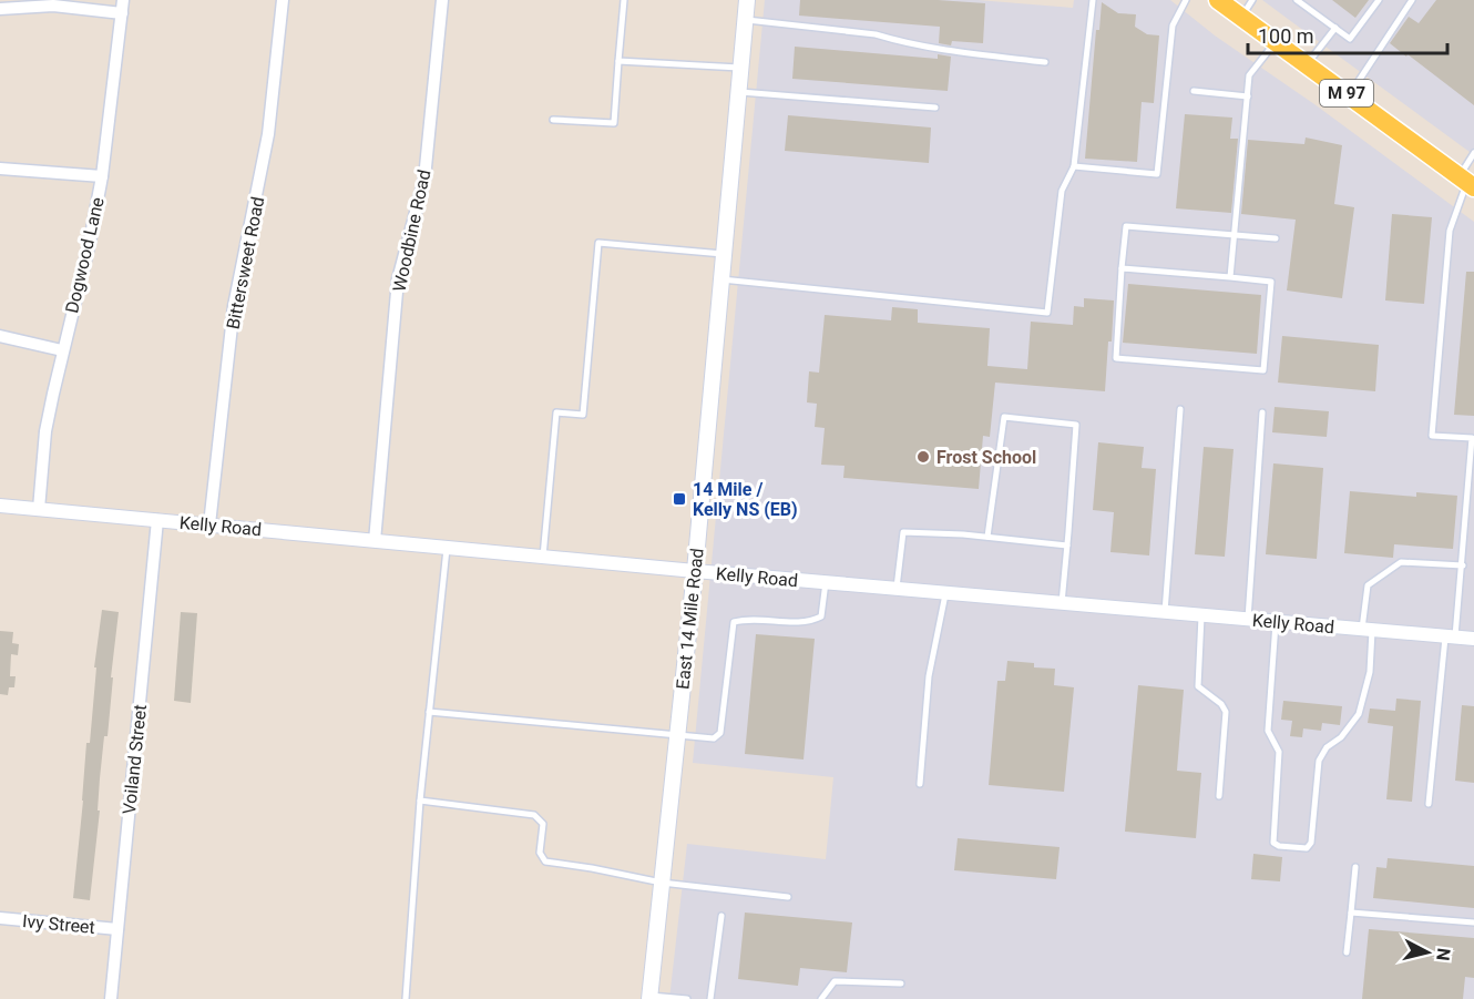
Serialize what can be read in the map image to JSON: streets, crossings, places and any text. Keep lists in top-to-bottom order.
{
  "streets": {
    "main road": ["M 97", "East 14 Mile Road"],
    "street": [
      "Woodbine Road",
      "Dogwood Lane",
      "Bittersweet Road",
      "Kelly Road",
      "Voiland Street",
      "Ivy Street"
    ]
  },
  "crossings": [
    ["Woodbine Road", "Kelly Road"],
    ["Dogwood Lane", "Kelly Road"],
    ["Bittersweet Road", "Kelly Road"],
    ["Kelly Road", "East 14 Mile Road"],
    ["Kelly Road", "Voiland Street"],
    ["Voiland Street", "Ivy Street"]
  ],
  "places": {
    "other": ["Frost School"],
    "transit": ["14 Mile / Kelly NS (EB)"]
  },
  "scale_bar": "100 m",
  "north": "right"
}
